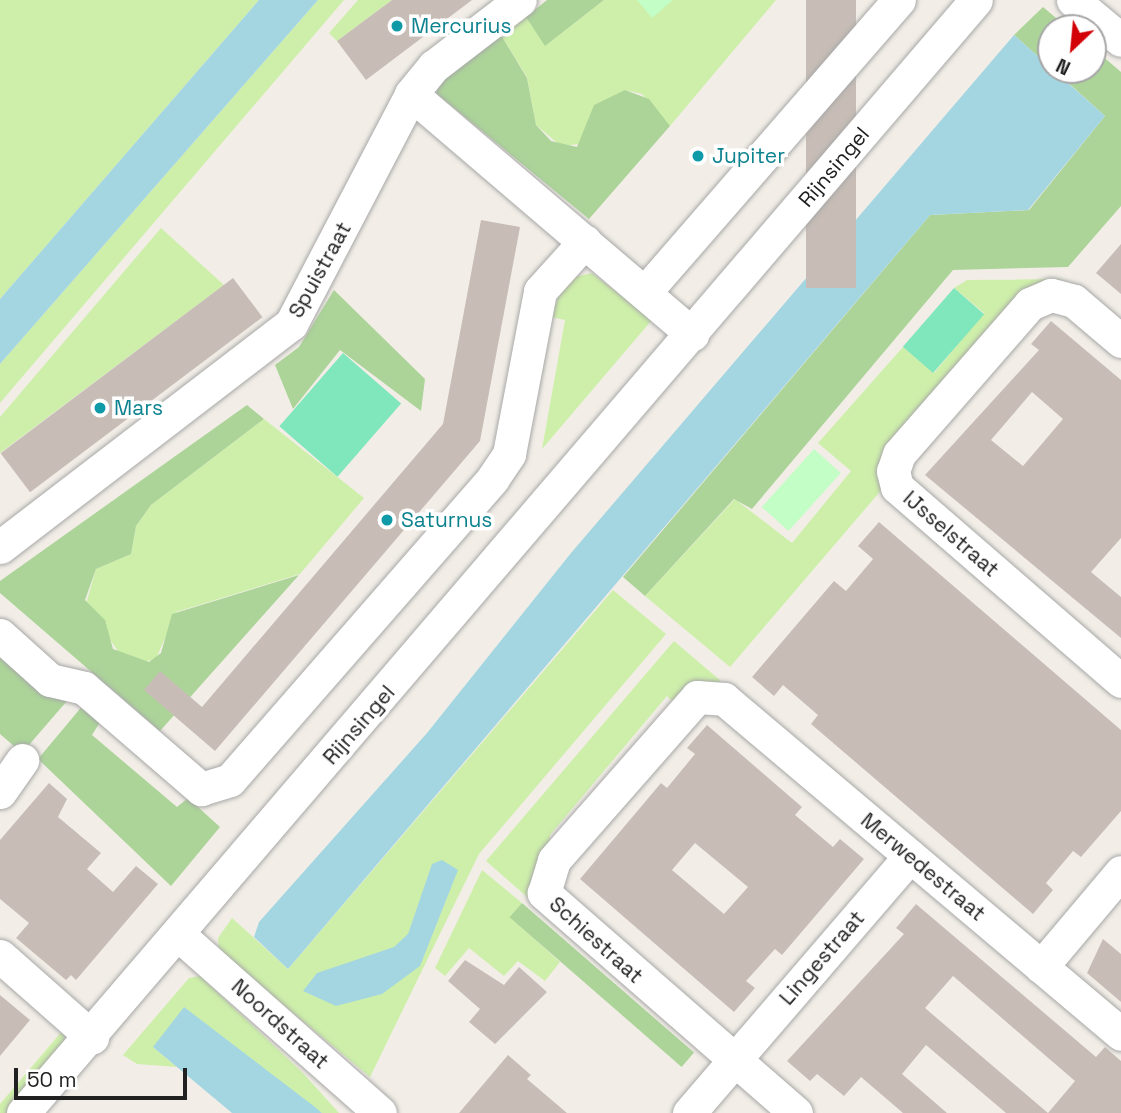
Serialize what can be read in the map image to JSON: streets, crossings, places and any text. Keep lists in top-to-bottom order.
{
  "streets": {
    "street": [
      "Rijnsingel",
      "Spuistraat",
      "IJsselstraat",
      "Merwedestraat",
      "Schiestraat",
      "Lingestraat",
      "Noordstraat"
    ]
  },
  "crossings": [
    ["Rijnsingel", "Noordstraat"],
    ["Merwedestraat", "Schiestraat"],
    ["Merwedestraat", "Lingestraat"],
    ["Schiestraat", "Lingestraat"]
  ],
  "places": [
    "Mercurius",
    "Jupiter",
    "Mars",
    "Saturnus"
  ],
  "scale_bar": "50 m",
  "north": "bottom left"
}
